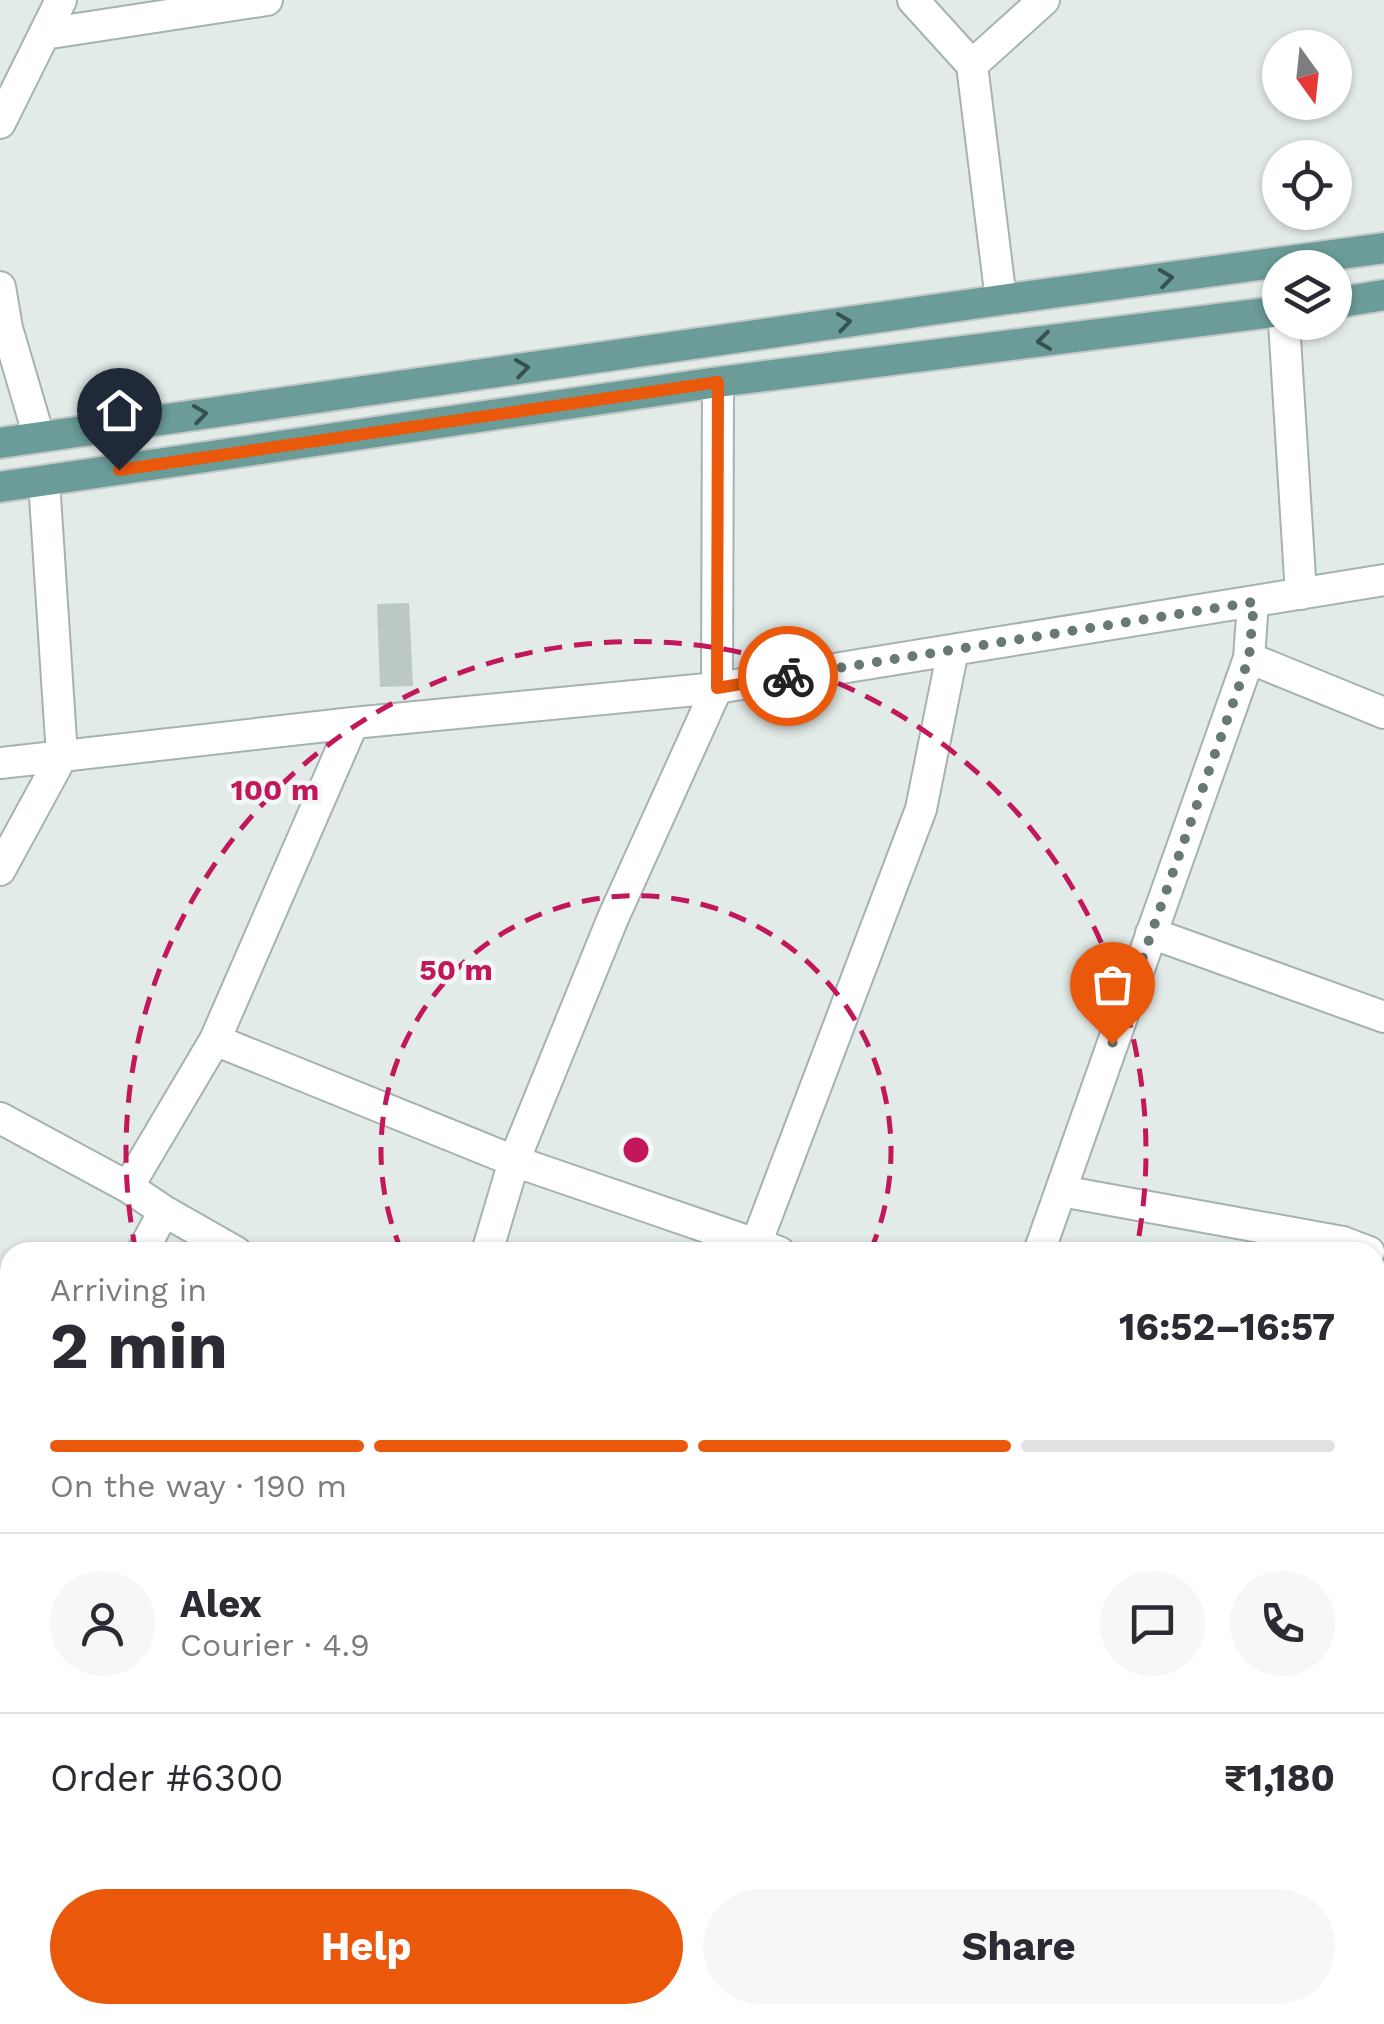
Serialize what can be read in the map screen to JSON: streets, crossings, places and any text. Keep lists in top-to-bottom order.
{
  "north": "bottom",
  "page": {
    "heading": ["2 min", "Arriving in", "16:52–16:57"],
    "panel": [
      "Alex",
      "Courier · 4.9",
      "Order #6300",
      "₹1,180"
    ],
    "bar": "On the way · 190 m",
    "buttons": ["Help", "Share"]
  },
  "rings": ["100 m", "50 m"]
}
